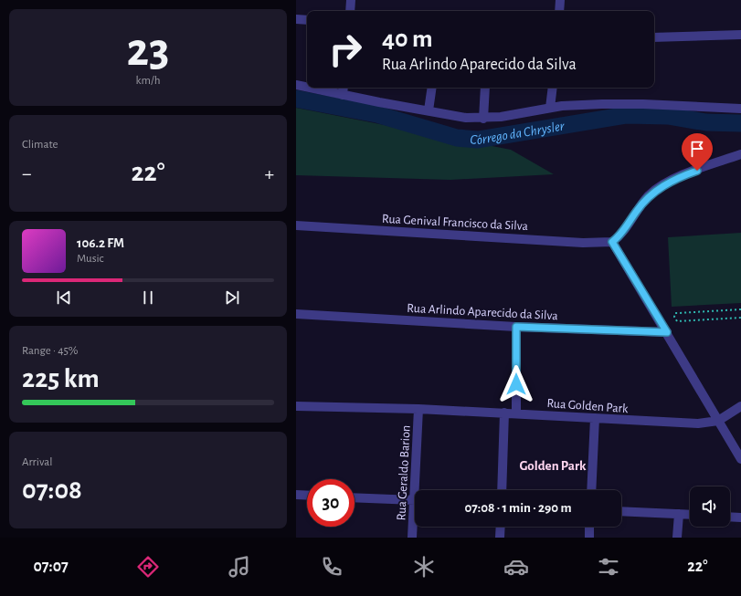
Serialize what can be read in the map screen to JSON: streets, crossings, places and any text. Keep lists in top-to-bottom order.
{
  "streets": {
    "street": [
      "Rua Genival Francisco da Silva",
      "Rua Arlindo Aparecido da Silva",
      "Rua Golden Park",
      "Rua Geraldo Barion"
    ]
  },
  "crossings": [
    ["Rua Golden Park", "Rua Geraldo Barion"]
  ],
  "districts": ["Golden Park"],
  "water": ["Córrego da Chrysler"],
  "page": {
    "tile": [
      ["23", "km/h"],
      "Climate",
      ["Range · 45%", "225 km"],
      ["Arrival", "07:08"]
    ],
    "turn": ["40 m", "Rua Arlindo Aparecido da Silva"],
    "heat": ["−", "22°", "+"],
    "song": ["106.2 FM", "Music"],
    "limit": "30",
    "trip": "07:08 · 1 min · 290 m",
    "tabs": ["07:07", "22°"]
  }
}
